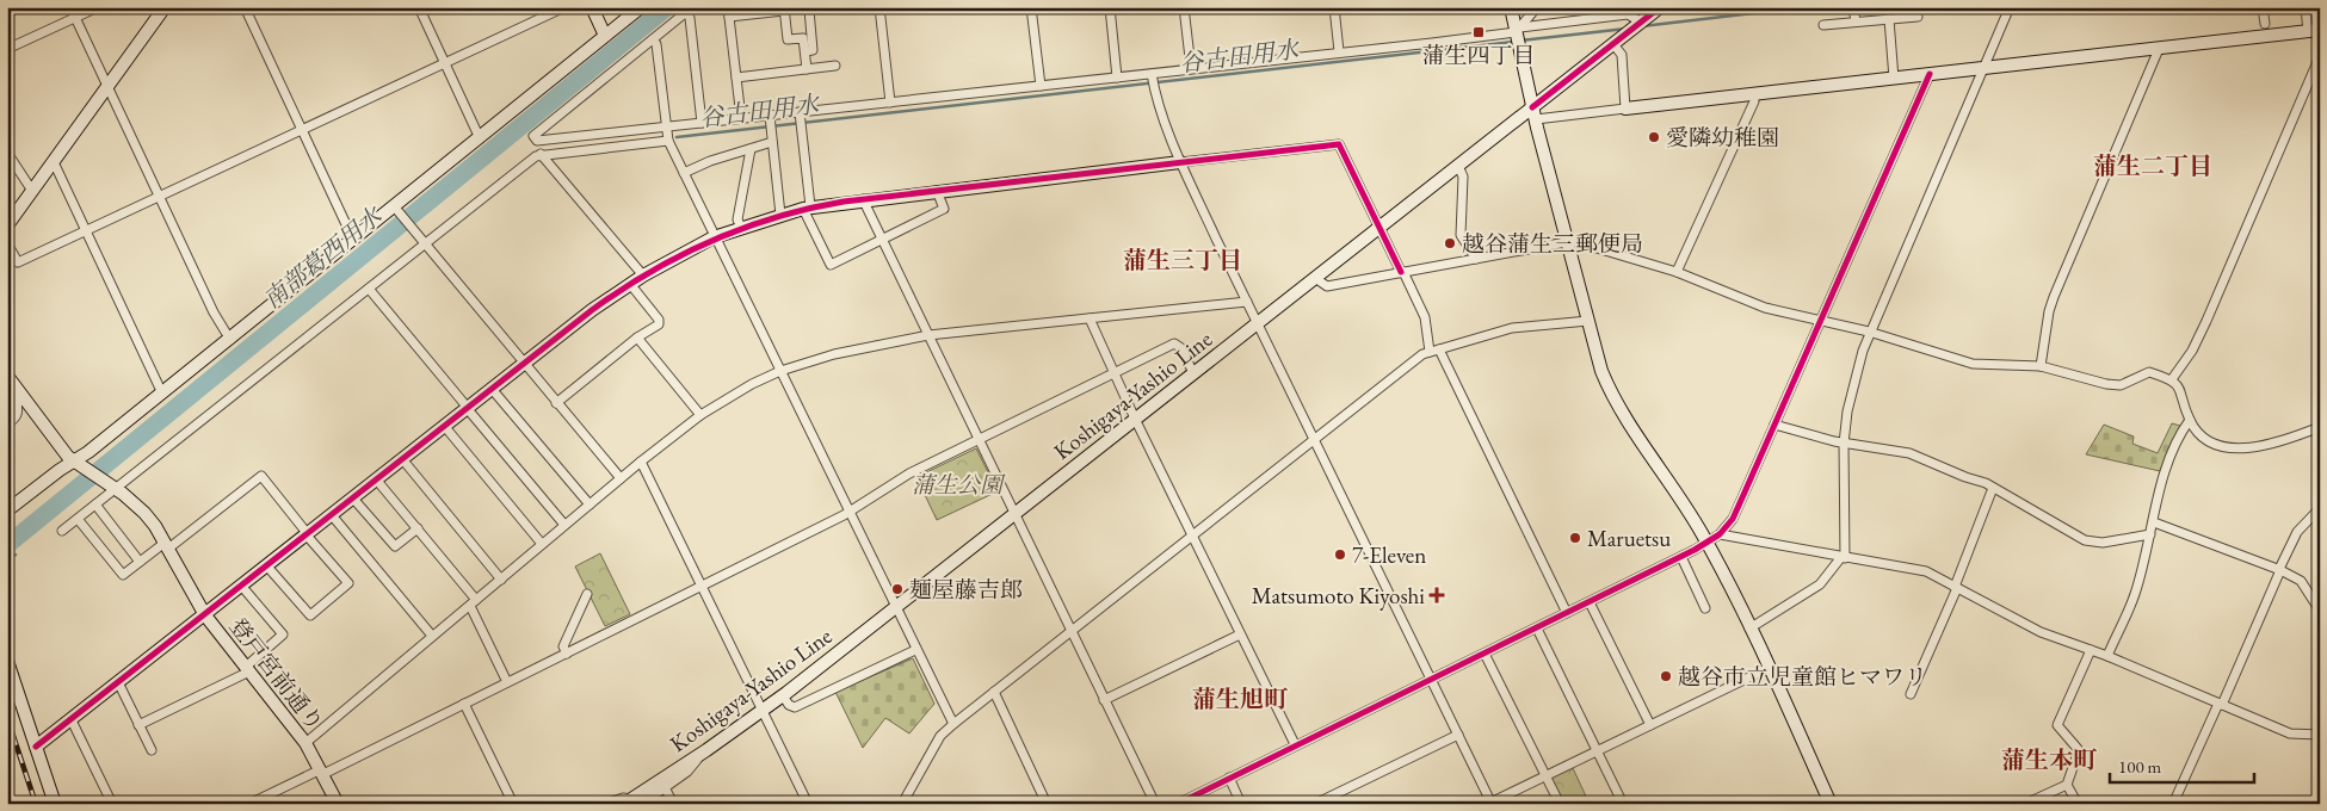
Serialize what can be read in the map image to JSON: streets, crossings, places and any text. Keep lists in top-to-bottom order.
{
  "streets": {
    "street": ["Koshigaya-Yashio Line", "登戸宮前通り"]
  },
  "districts": [
    "蒲生二丁目",
    "蒲生三丁目",
    "蒲生旭町",
    "蒲生本町"
  ],
  "water": ["谷古田用水", "南部葛西用水"],
  "parks": ["蒲生公園"],
  "places": {
    "transit": ["蒲生四丁目"],
    "other": [
      "愛隣幼稚園",
      "越谷蒲生三郵便局",
      "Maruetsu",
      "7-Eleven",
      "麺屋藤吉郎",
      "越谷市立児童館ヒマワリ"
    ],
    "health": ["Matsumoto Kiyoshi"]
  },
  "scale_bar": "100 m"
}
